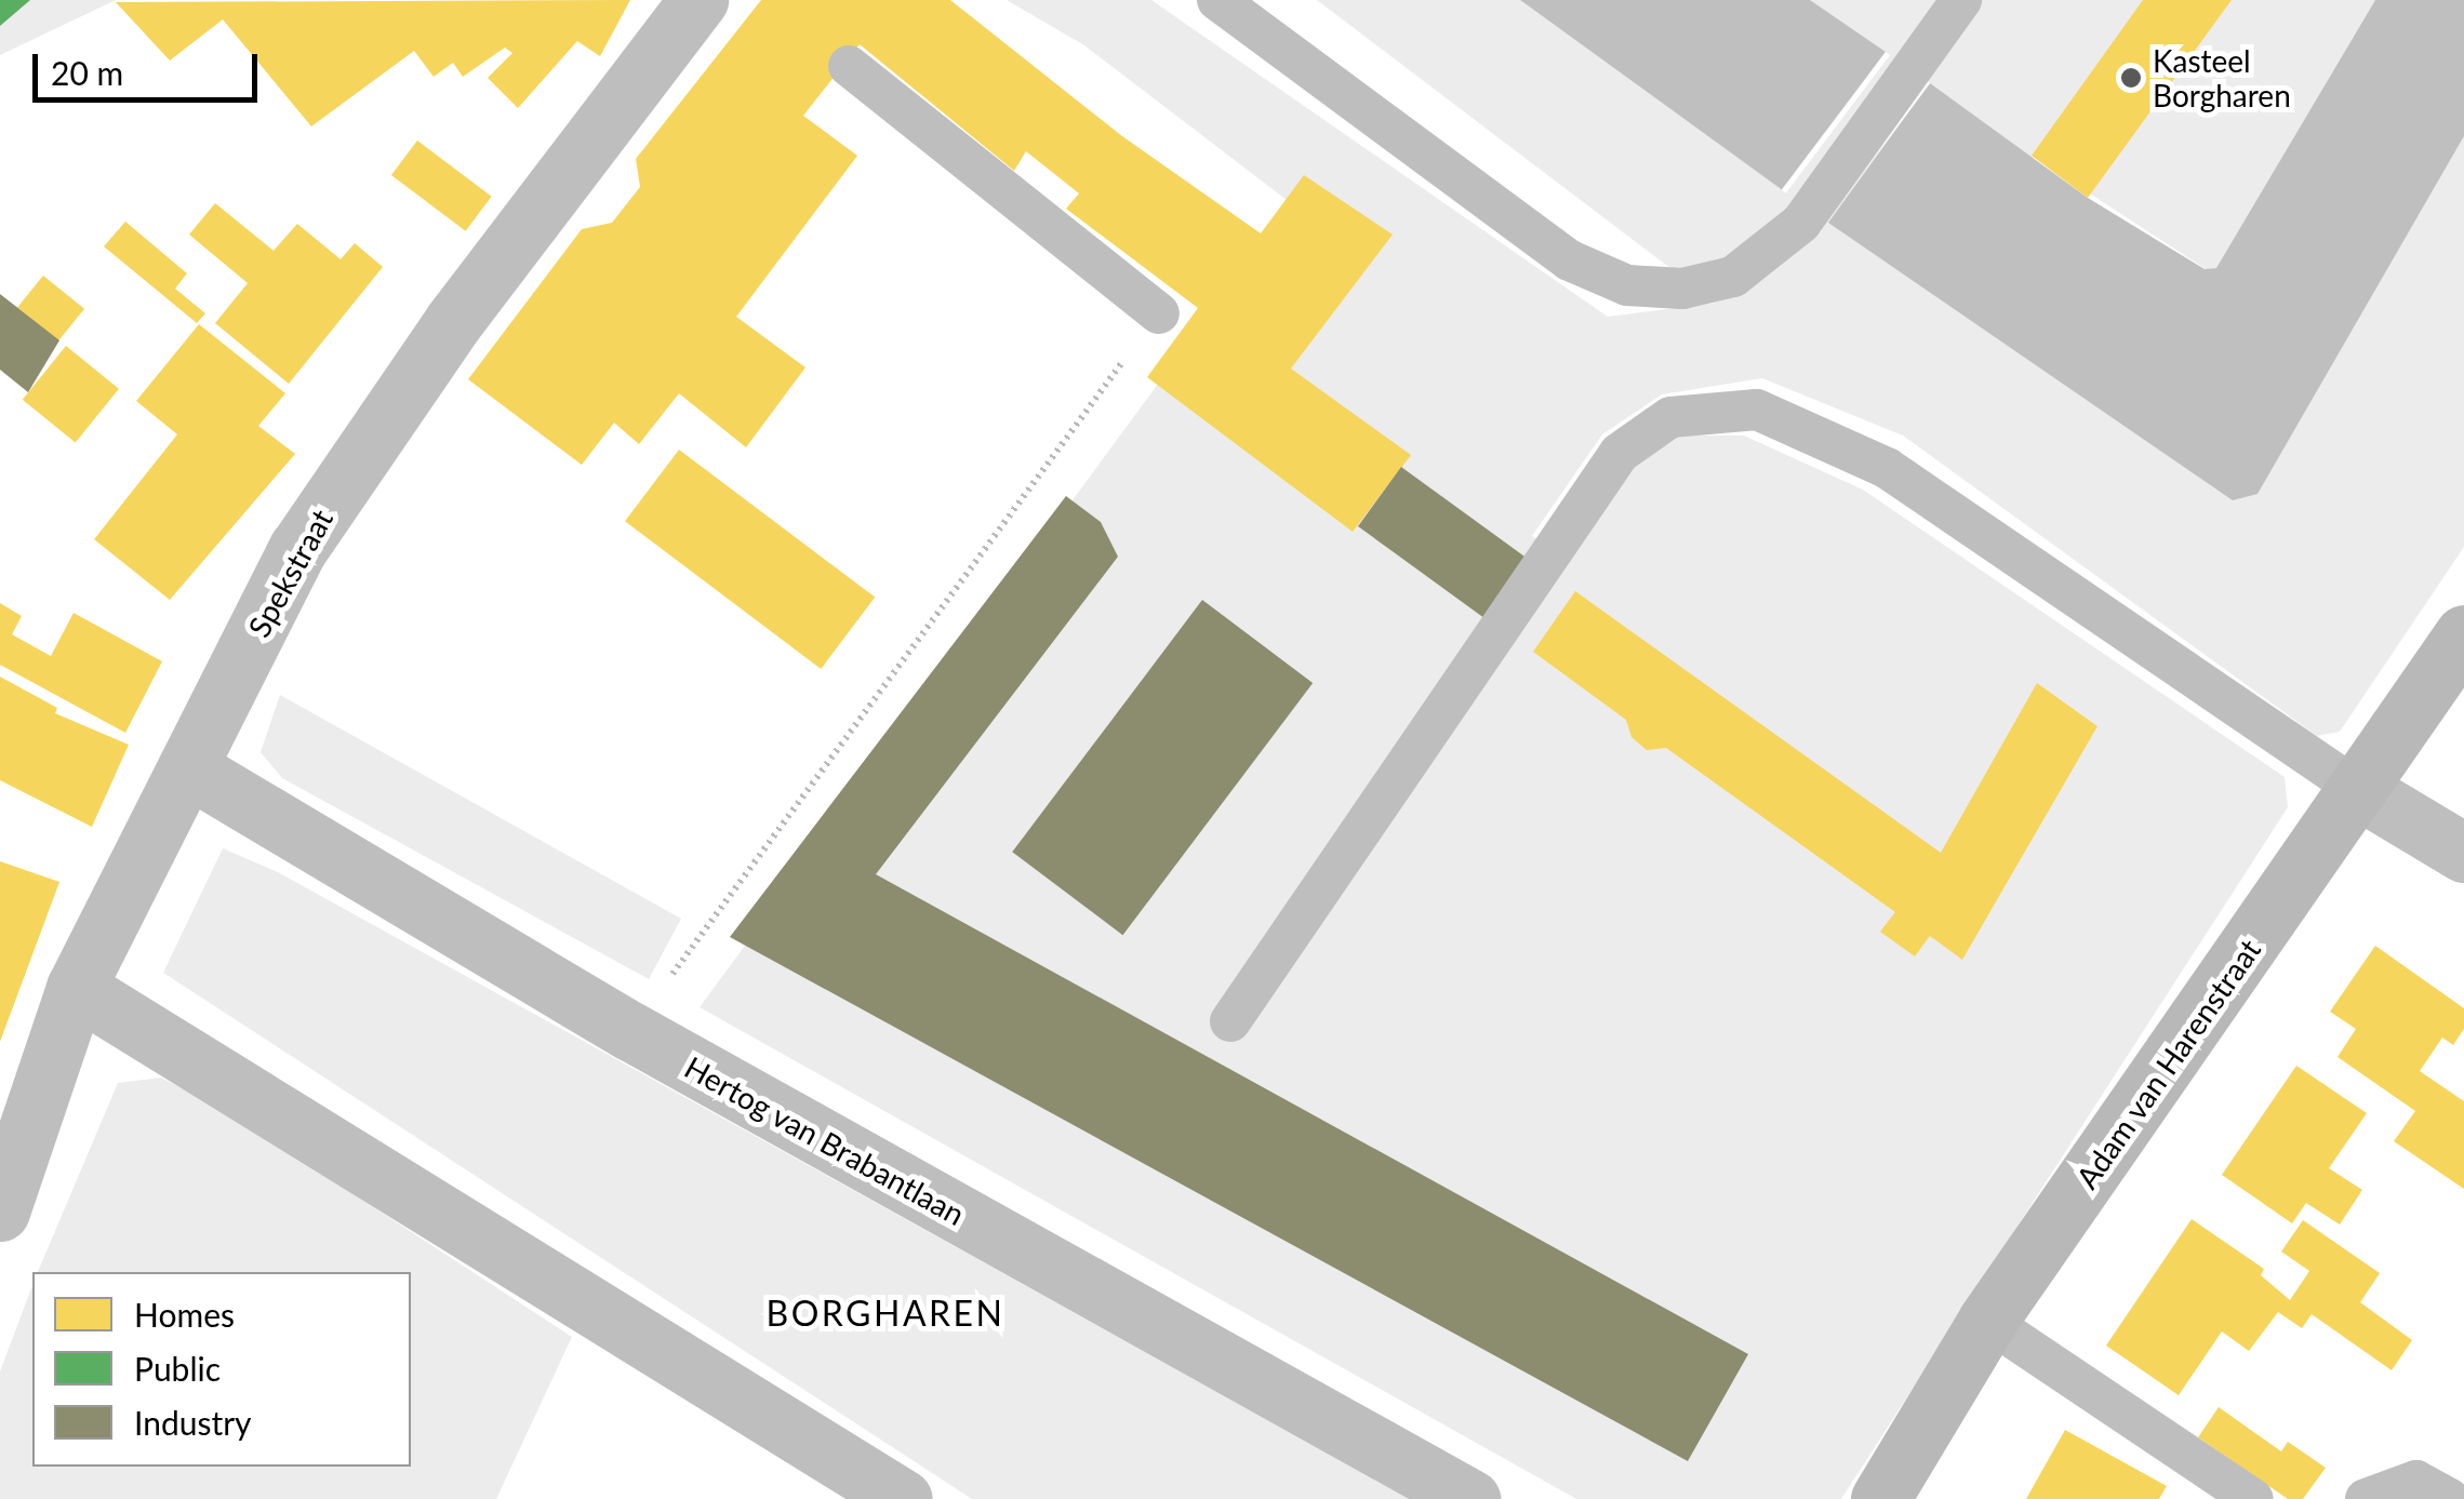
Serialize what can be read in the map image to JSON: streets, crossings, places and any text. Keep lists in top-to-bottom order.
{
  "streets": {
    "street": ["Spekstraat", "Adam van Harenstraat", "Hertog van Brabantlaan"]
  },
  "crossings": [
    ["Spekstraat", "Hertog van Brabantlaan"]
  ],
  "districts": ["BORGHAREN"],
  "places": ["Kasteel Borgharen"],
  "legend": ["Homes", "Public", "Industry"],
  "scale_bar": "20 m"
}
